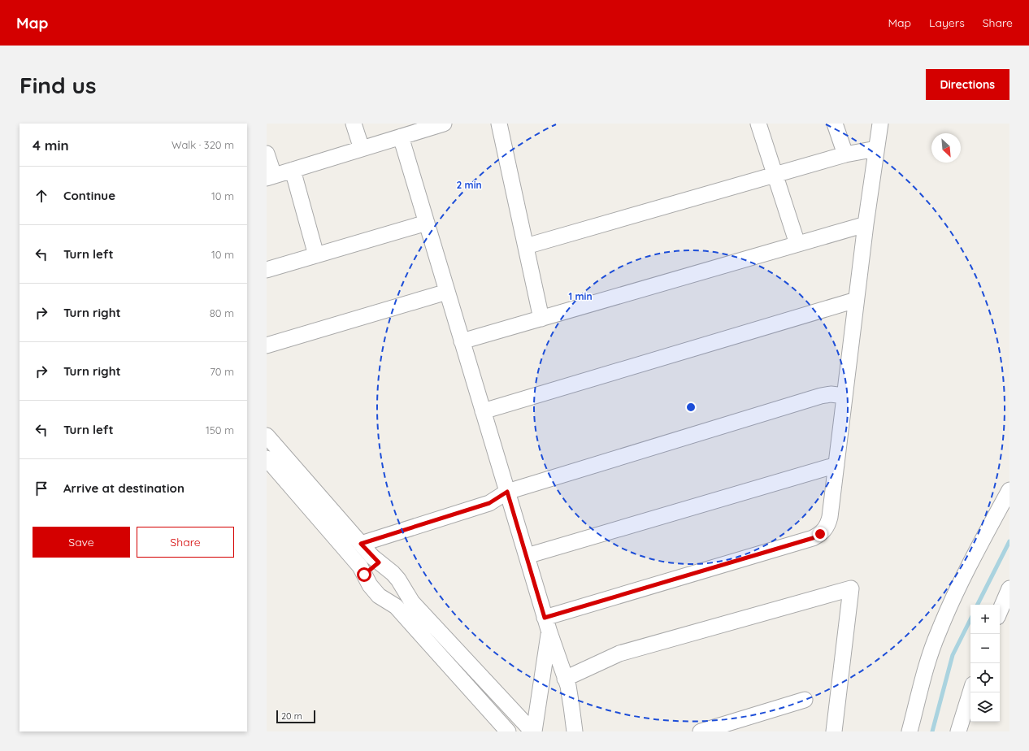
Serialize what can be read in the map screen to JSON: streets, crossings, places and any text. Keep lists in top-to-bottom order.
{
  "scale_bar": "20 m",
  "north": "bottom right",
  "page": {
    "header": "Map",
    "nav": ["Map", "Layers", "Share"],
    "buttons": [
      "Directions",
      ["Save", "Share"]
    ],
    "title": "Find us",
    "heading": ["4 min", "Walk · 320 m"],
    "list": [
      ["Continue", "10 m"],
      ["Turn left", "10 m"],
      ["Turn right", "80 m"],
      ["Turn right", "70 m"],
      ["Turn left", "150 m"],
      "Arrive at destination"
    ],
    "map_buttons": ["+", "−"],
    "scale": "20 m"
  },
  "rings": ["2 min", "1 min"]
}
